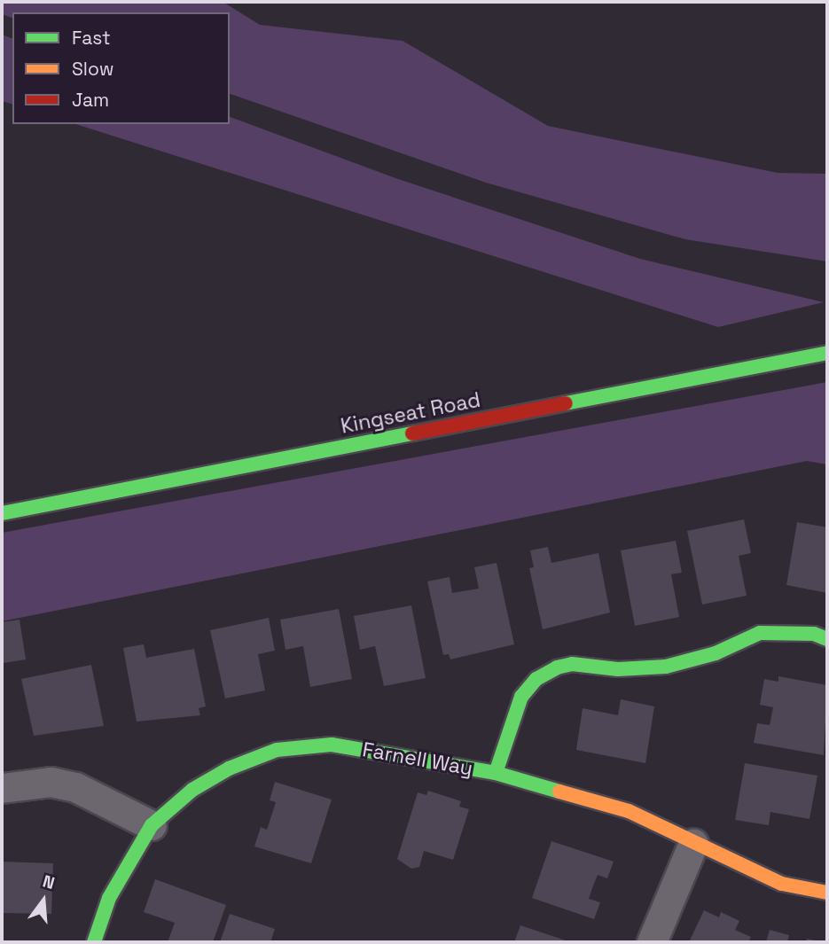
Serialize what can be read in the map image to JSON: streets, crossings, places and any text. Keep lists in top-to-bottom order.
{
  "streets": {
    "street": ["Kingseat Road", "Farnell Way"]
  },
  "legend": ["Fast", "Slow", "Jam"],
  "north": "top"
}
